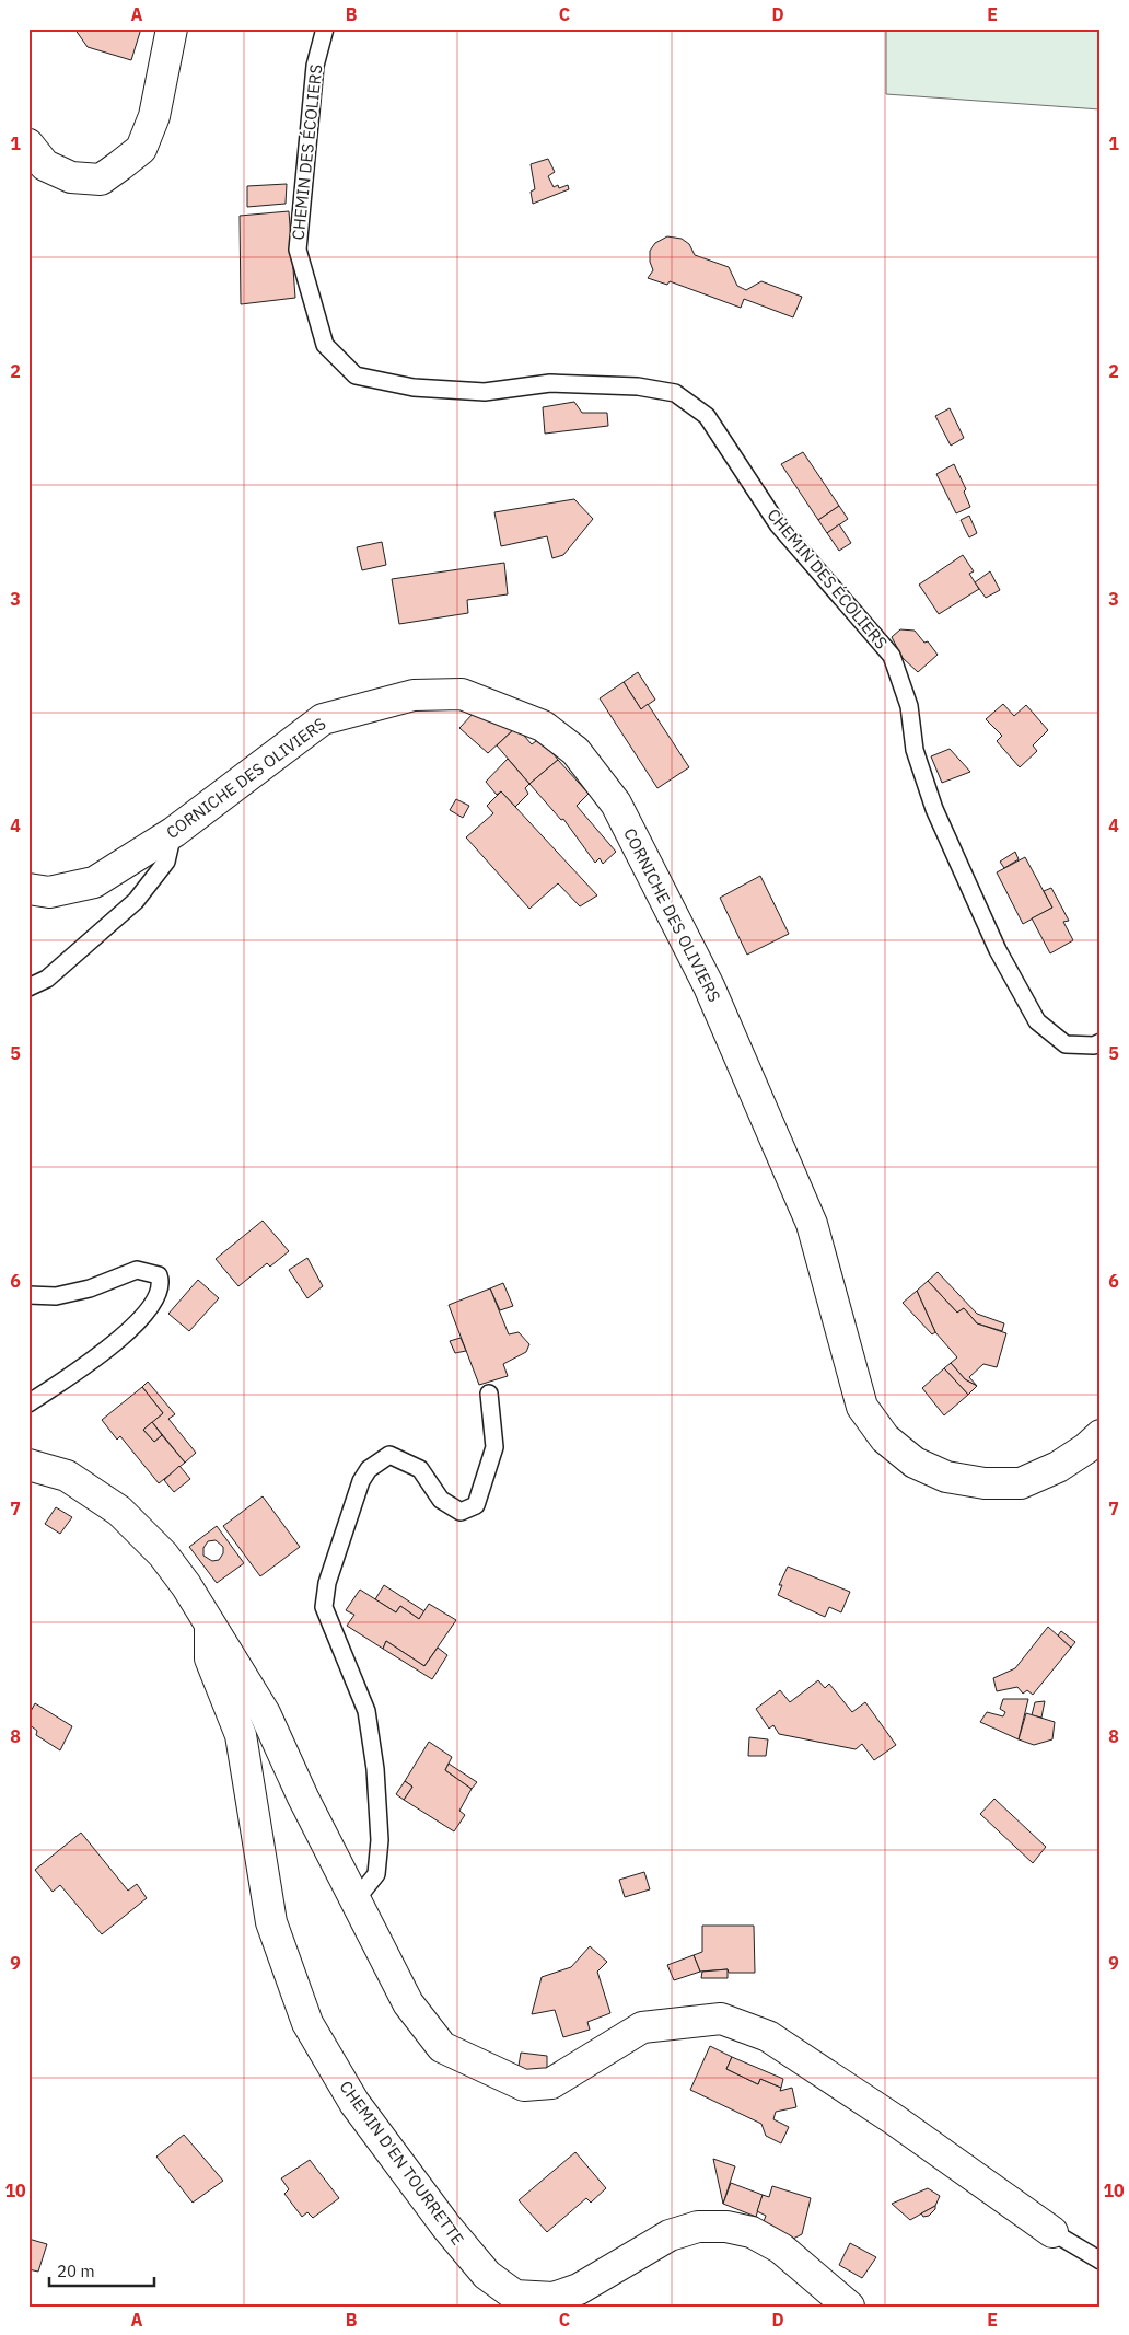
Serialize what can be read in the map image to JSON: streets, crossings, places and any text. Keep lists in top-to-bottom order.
{
  "streets": {
    "street": ["CORNICHE DES OLIVIERS", "CHEMIN D'EN TOURRETTE"],
    "lane": ["CHEMIN DES ÉCOLIERS"]
  },
  "scale_bar": "20 m",
  "grid": {
    "columns": [
      "A",
      "B",
      "C",
      "D",
      "E"
    ],
    "rows": [
      "1",
      "2",
      "3",
      "4",
      "5",
      "6",
      "7",
      "8",
      "9",
      "10"
    ]
  }
}
